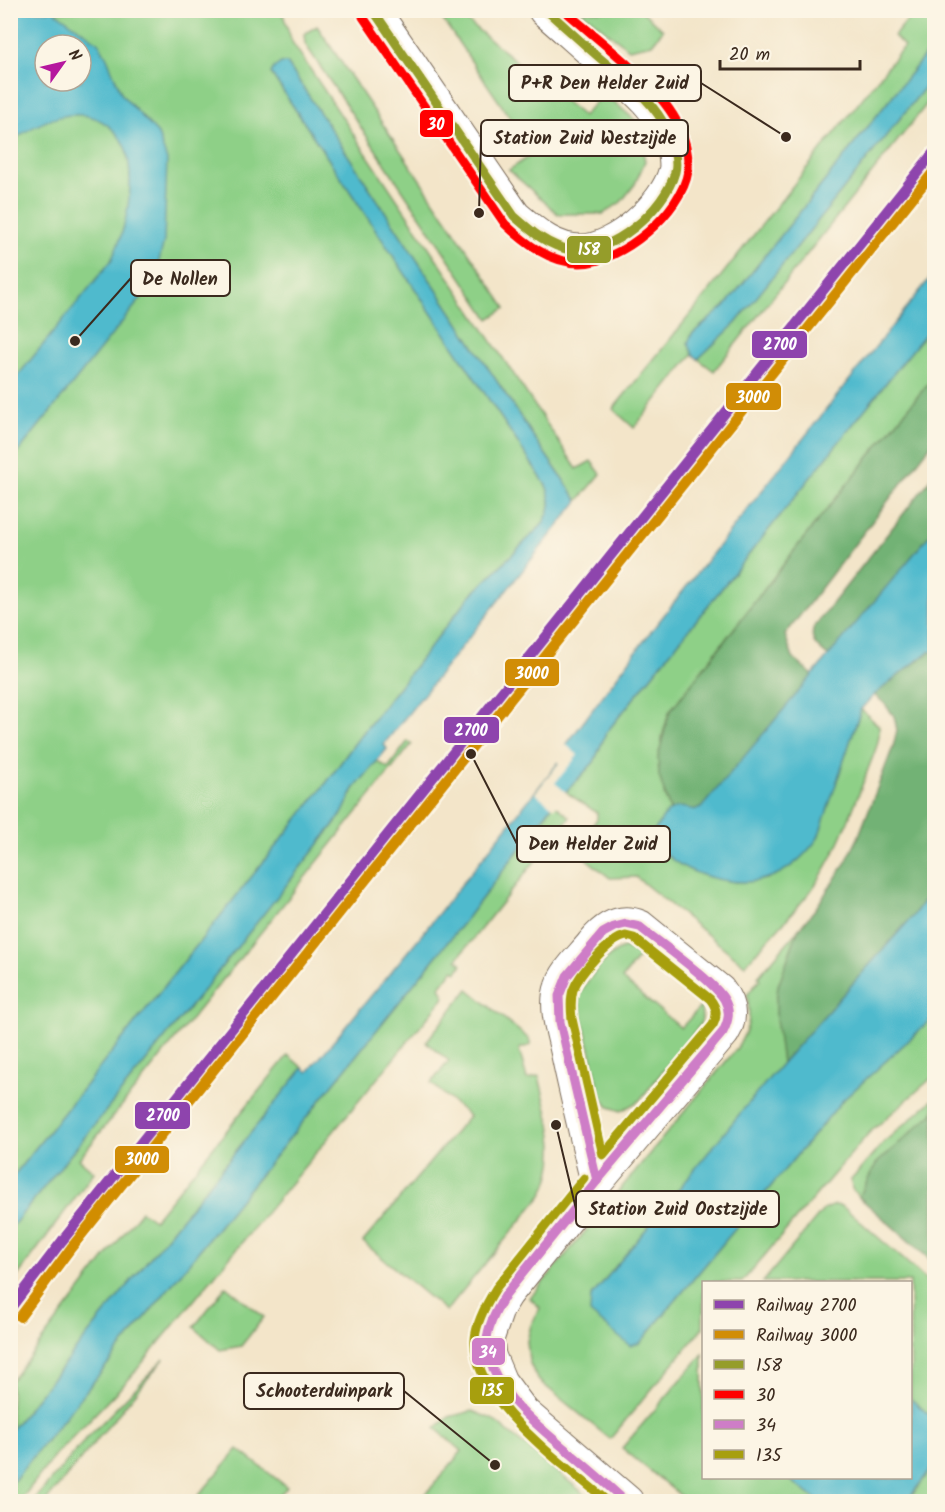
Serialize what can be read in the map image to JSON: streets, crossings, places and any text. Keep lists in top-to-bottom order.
{
  "places": [
    "P+R Den Helder Zuid",
    "Station Zuid Westzijde",
    "De Nollen",
    "Den Helder Zuid",
    "Station Zuid Oostzijde",
    "Schooterduinpark"
  ],
  "lines": [
    "transit line 158",
    "transit line 30",
    "rail line 2700",
    "rail line 3000",
    "transit line 34",
    "transit line 135"
  ],
  "legend": [
    "Railway 2700",
    "Railway 3000",
    "158",
    "30",
    "34",
    "135"
  ],
  "scale_bar": "20 m",
  "north": "top right"
}
